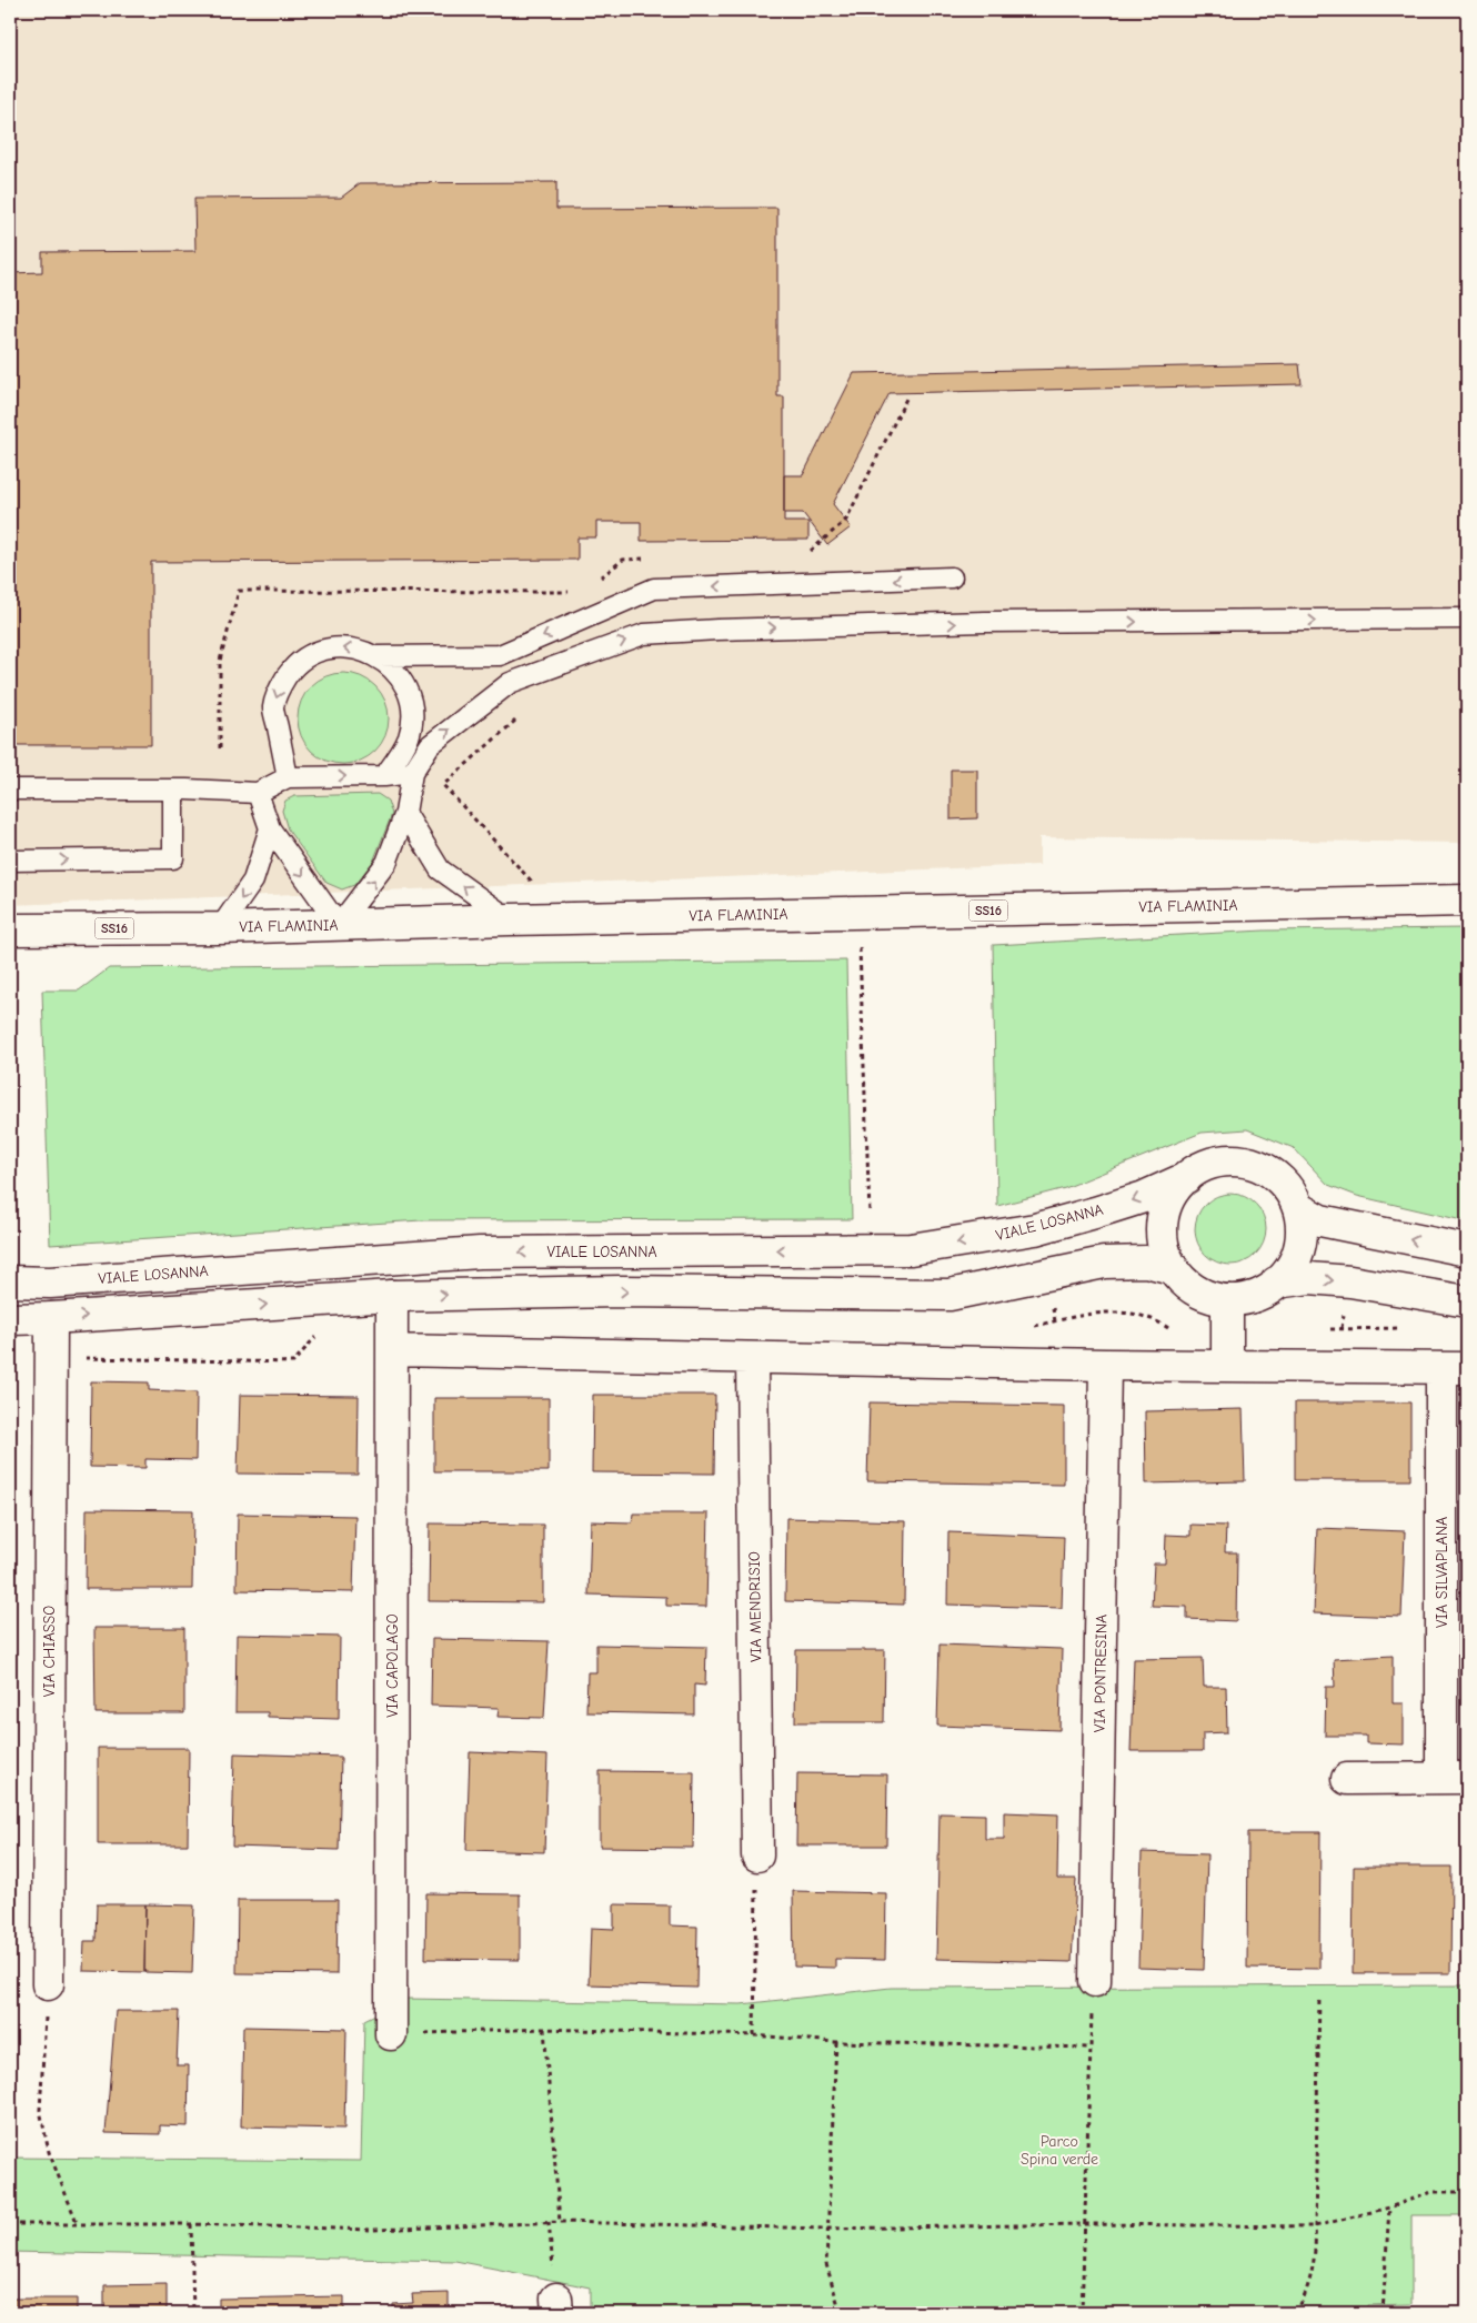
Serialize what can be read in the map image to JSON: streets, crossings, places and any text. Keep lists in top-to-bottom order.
{
  "streets": {
    "main road": [
      "VIA FLAMINIA",
      "SS16",
      "VIALE LOSANNA",
      "VIA SILVAPLANA",
      "VIA MENDRISIO",
      "VIA CHIASSO",
      "VIA CAPOLAGO",
      "VIA PONTRESINA"
    ]
  },
  "parks": ["Parco Spina verde"]
}
